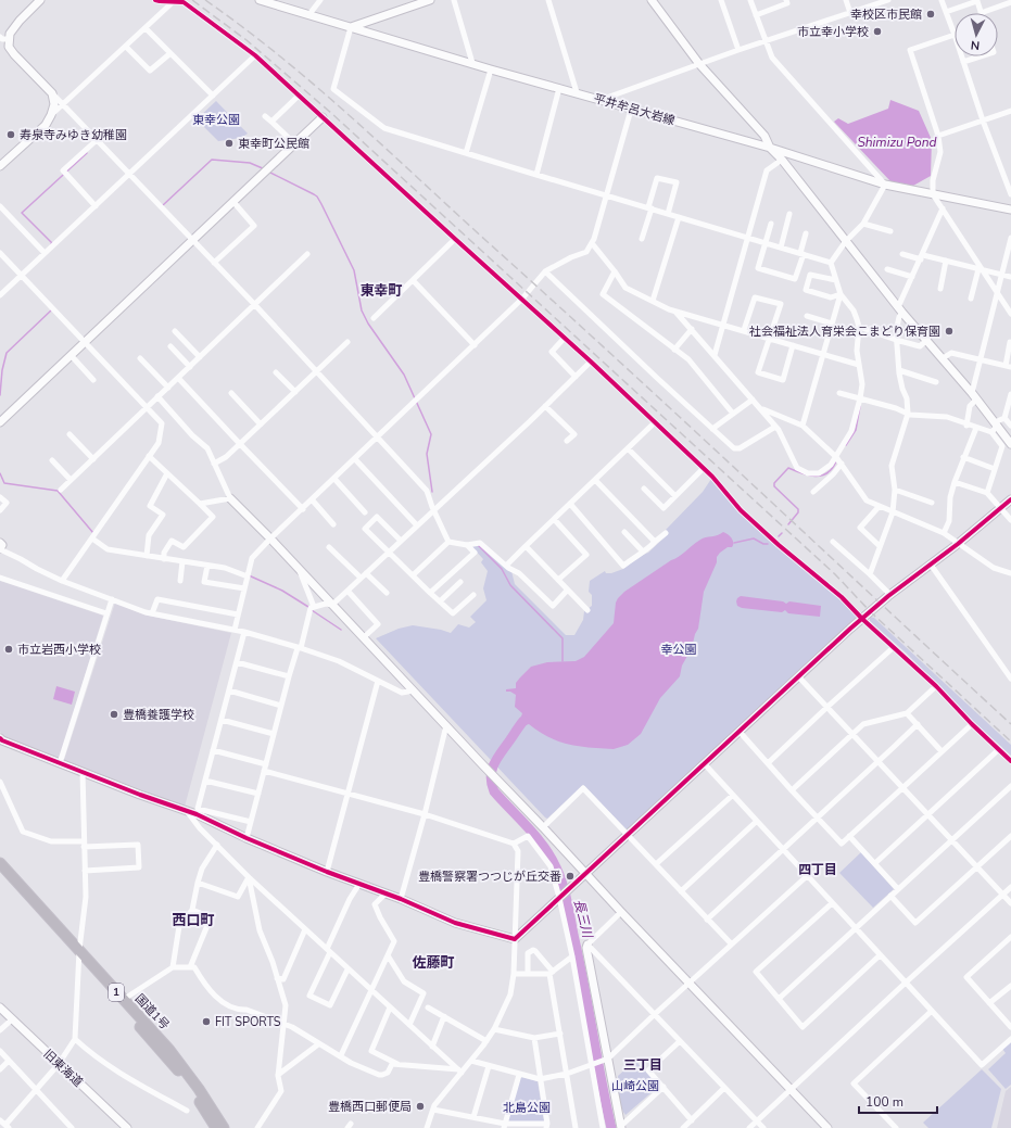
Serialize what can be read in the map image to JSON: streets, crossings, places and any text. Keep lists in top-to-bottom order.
{
  "streets": {
    "highway": ["1", "国道1号"],
    "street": ["平井牟呂大岩線", "旧東海道"]
  },
  "districts": [
    "東幸町",
    "四丁目",
    "西口町",
    "佐藤町",
    "三丁目"
  ],
  "water": ["Shimizu Pond", "長三川"],
  "parks": [
    "東幸公園",
    "幸公園",
    "山崎公園",
    "北島公園"
  ],
  "places": [
    "幸校区市民館",
    "市立幸小学校",
    "寿泉寺みゆき幼稚園",
    "東幸町公民館",
    "社会福祉法人育栄会こまどり保育園",
    "市立岩西小学校",
    "豊橋養護学校",
    "豊橋警察署つつじが丘交番",
    "FIT SPORTS",
    "豊橋西口郵便局"
  ],
  "scale_bar": "100 m",
  "north": "bottom"
}
